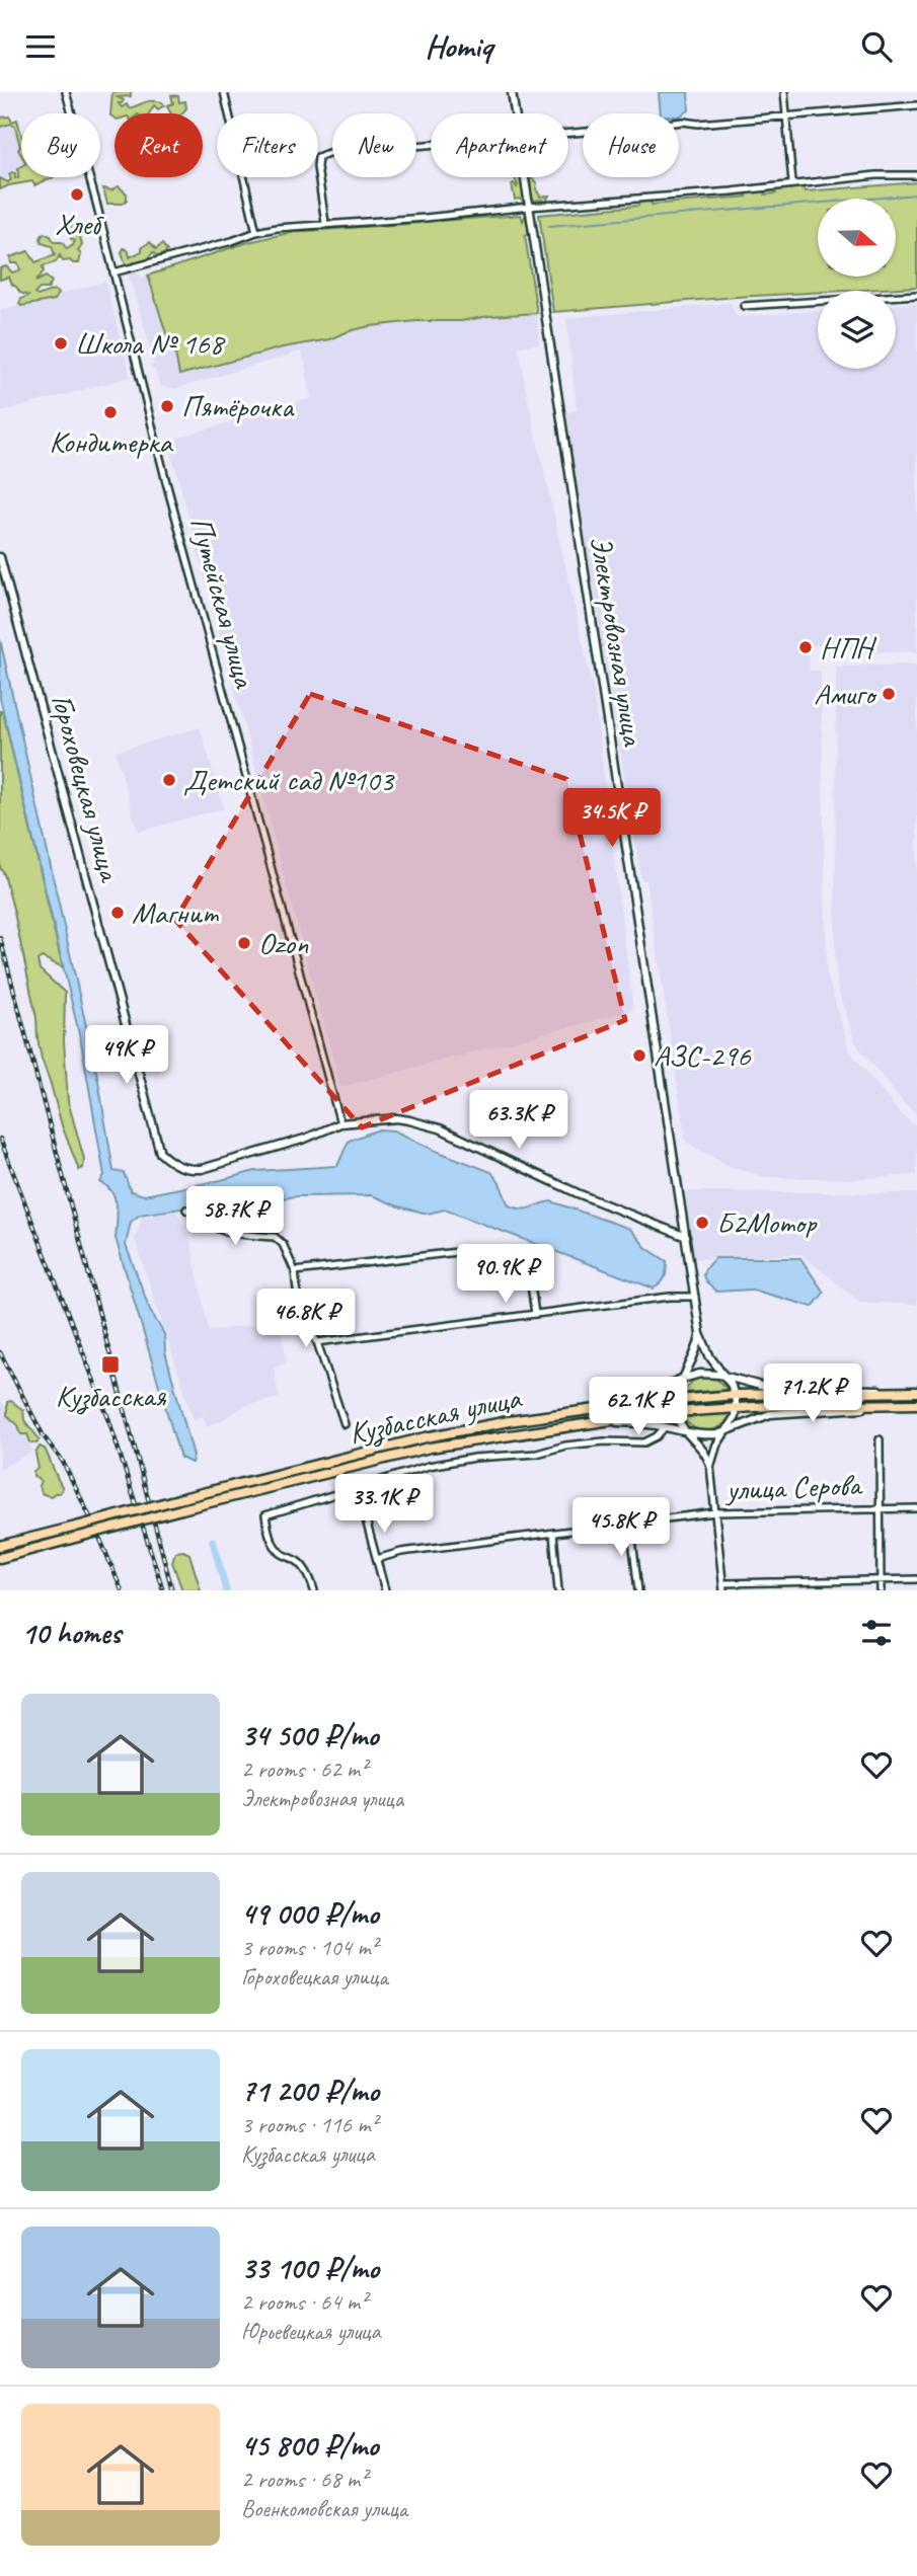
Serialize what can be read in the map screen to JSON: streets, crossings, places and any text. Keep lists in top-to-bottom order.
{
  "streets": {
    "main road": ["Кузбасская улица"],
    "street": [
      "Путейская улица",
      "Электровозная улица",
      "Гороховецкая улица",
      "улица Серова"
    ]
  },
  "crossings": [
    ["Путейская улица", "Гороховецкая улица"]
  ],
  "places": {
    "other": [
      "Хлеб",
      "Школа № 168",
      "Пятёрочка",
      "Кондитерка",
      "НПН",
      "Амиго",
      "Детский сад №103",
      "Магнит",
      "Ozon",
      "АЗС-296",
      "Б2Мотор"
    ],
    "transit": ["Кузбасская"]
  },
  "north": "right",
  "page": {
    "header": "Homiq",
    "chip": [
      "Buy",
      "Rent",
      "Filters",
      "New",
      "Apartment",
      "House"
    ],
    "price": [
      "34.5K ₽",
      "49K ₽",
      "63.3K ₽",
      "58.7K ₽",
      "90.9K ₽",
      "46.8K ₽",
      "71.2K ₽",
      "62.1K ₽",
      "33.1K ₽",
      "45.8K ₽"
    ],
    "heading": "10 homes",
    "list": [
      {
        "name": "34 500 ₽/mo",
        "note": "2 rooms · 62 m² · Электровозная улица"
      },
      {
        "name": "49 000 ₽/mo",
        "note": "3 rooms · 104 m² · Гороховецкая улица"
      },
      {
        "name": "71 200 ₽/mo",
        "note": "3 rooms · 116 m² · Кузбасская улица"
      },
      {
        "name": "33 100 ₽/mo",
        "note": "2 rooms · 64 m² · Юрьевецкая улица"
      },
      {
        "name": "45 800 ₽/mo",
        "note": "2 rooms · 68 m² · Военкомовская улица"
      }
    ]
  }
}
